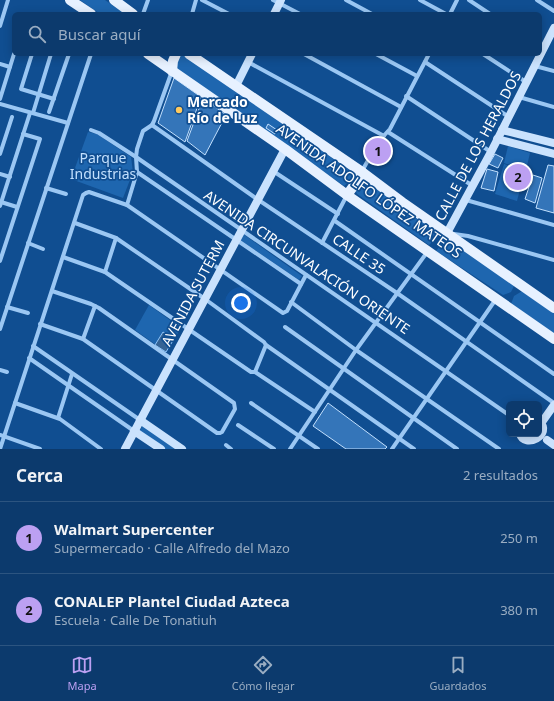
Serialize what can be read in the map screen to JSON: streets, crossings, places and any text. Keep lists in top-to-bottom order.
{
  "streets": {
    "main road": ["AVENIDA ADOLFO LÓPEZ MATEOS"],
    "street": [
      "CALLE DE LOS HERALDOS",
      "CALLE 35",
      "AVENIDA CIRCUNVALACIÓN ORIENTE",
      "AVENIDA SUTERM"
    ]
  },
  "crossings": [
    ["CALLE DE LOS HERALDOS", "AVENIDA ADOLFO LÓPEZ MATEOS"],
    ["AVENIDA ADOLFO LÓPEZ MATEOS", "AVENIDA SUTERM"],
    ["CALLE 35", "AVENIDA SUTERM"],
    ["AVENIDA CIRCUNVALACIÓN ORIENTE", "AVENIDA SUTERM"]
  ],
  "parks": ["Parque Industrias"],
  "places": ["Mercado Río de Luz"],
  "page": {
    "search": "Buscar aquí",
    "pins": ["1", "2"],
    "heading": ["Cerca", "2 resultados"],
    "list": [
      {
        "mark": "1",
        "name": "Walmart Supercenter",
        "note": "Supermercado · Calle Alfredo del Mazo",
        "value": "250 m"
      },
      {
        "mark": "2",
        "name": "CONALEP Plantel Ciudad Azteca",
        "note": "Escuela · Calle De Tonatiuh",
        "value": "380 m"
      }
    ],
    "nav": ["Mapa", "Cómo llegar", "Guardados"]
  }
}
